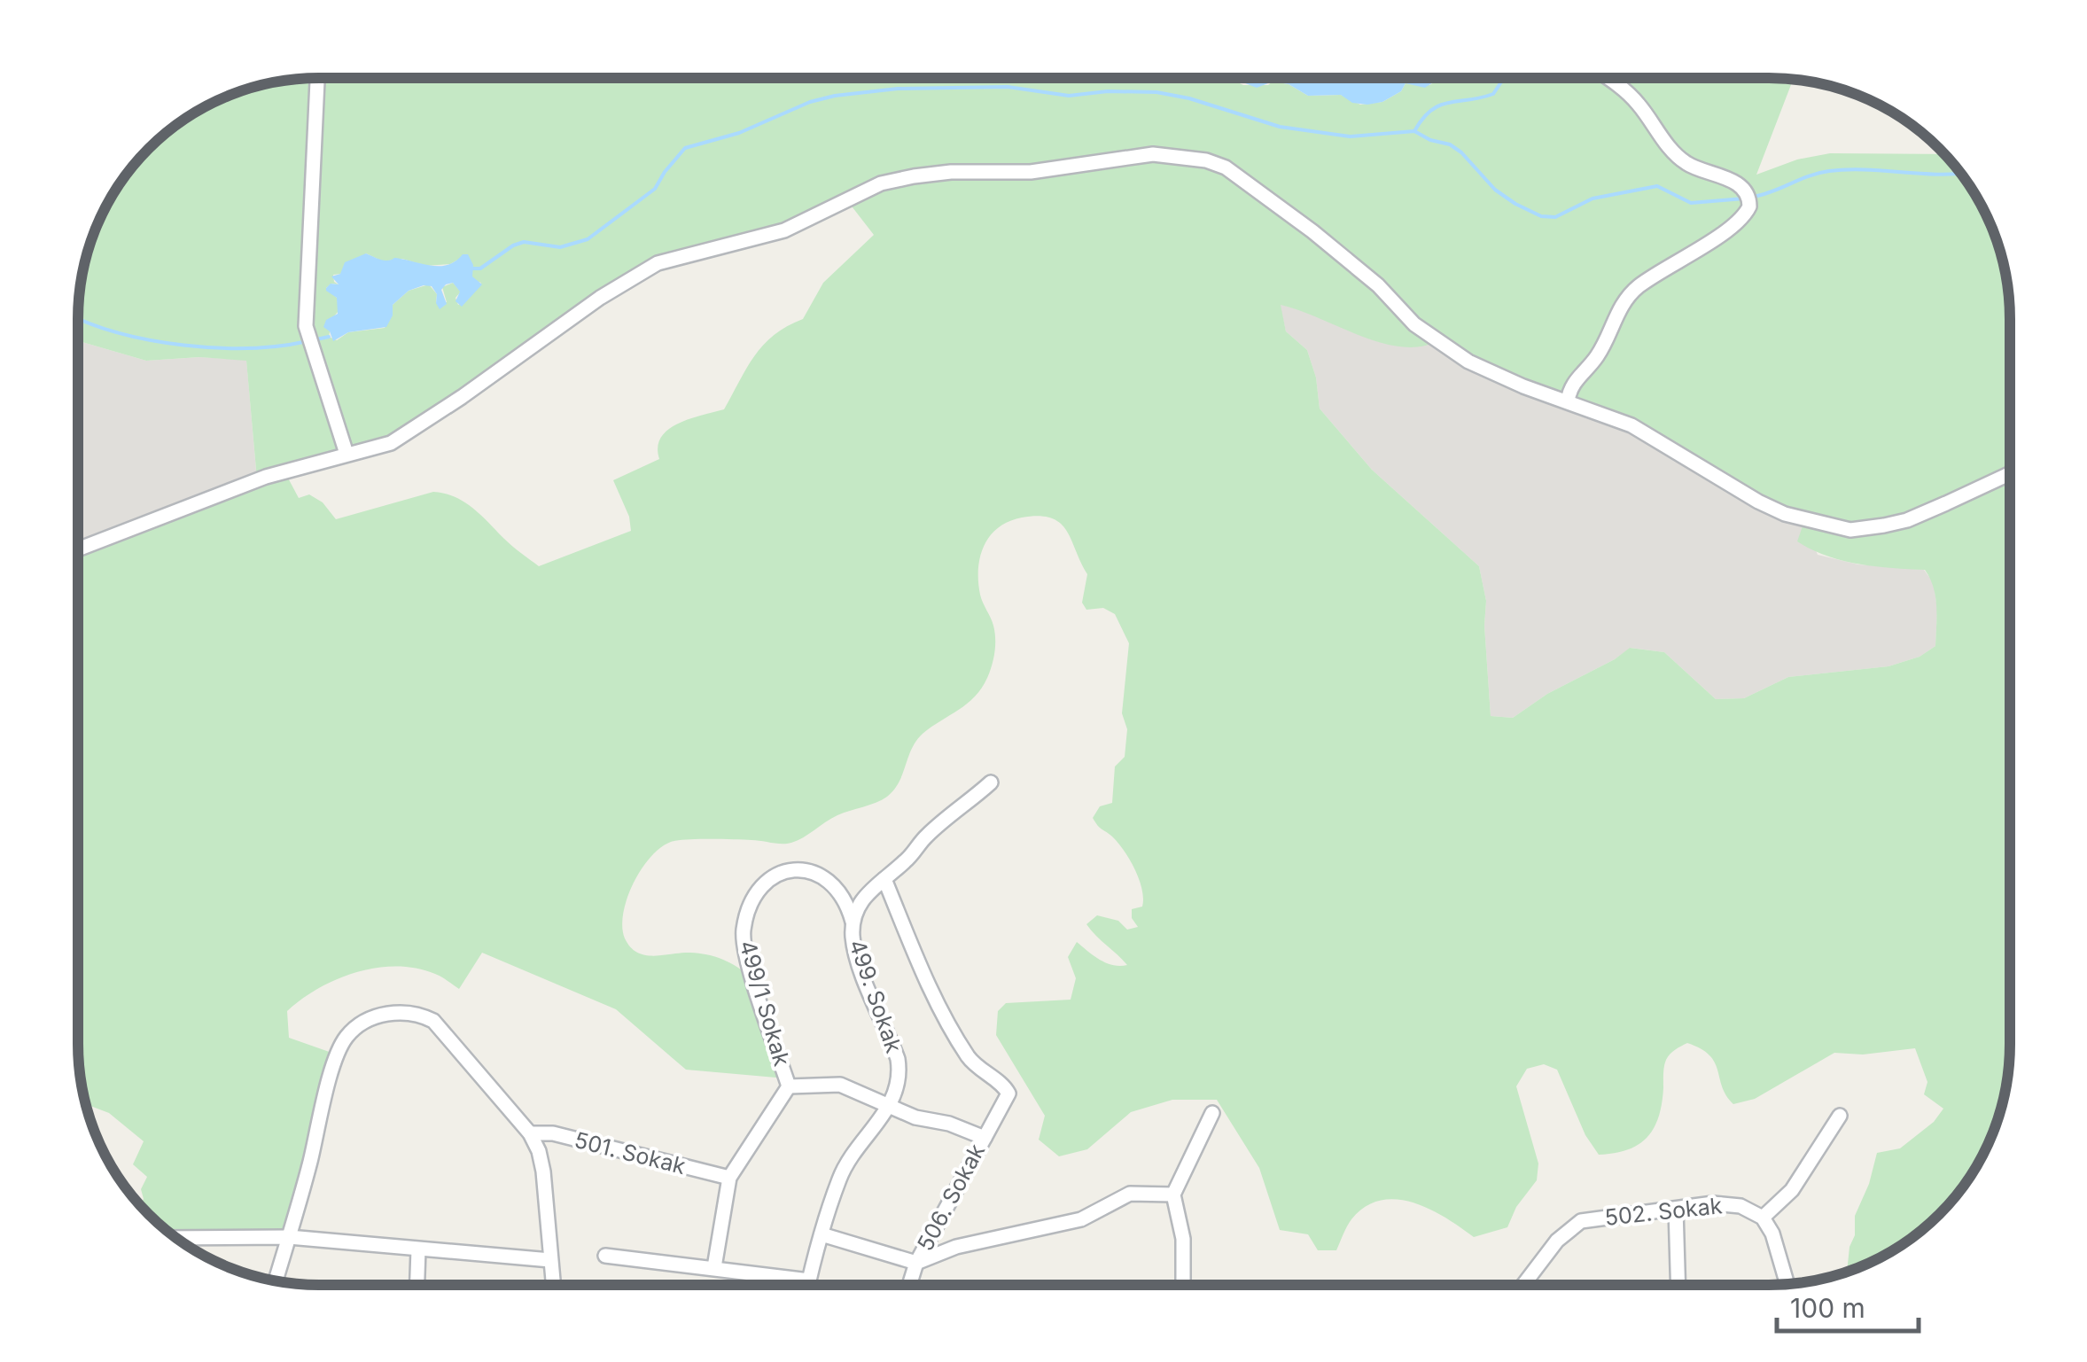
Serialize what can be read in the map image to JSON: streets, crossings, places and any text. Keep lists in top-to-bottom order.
{
  "streets": {
    "street": [
      "499. Sokak",
      "499/1 Sokak",
      "501. Sokak",
      "506. Sokak",
      "502. Sokak"
    ]
  },
  "crossings": [
    ["499. Sokak", "499/1 Sokak"],
    ["499. Sokak", "506. Sokak"],
    ["499/1 Sokak", "506. Sokak"]
  ],
  "scale_bar": "100 m"
}
